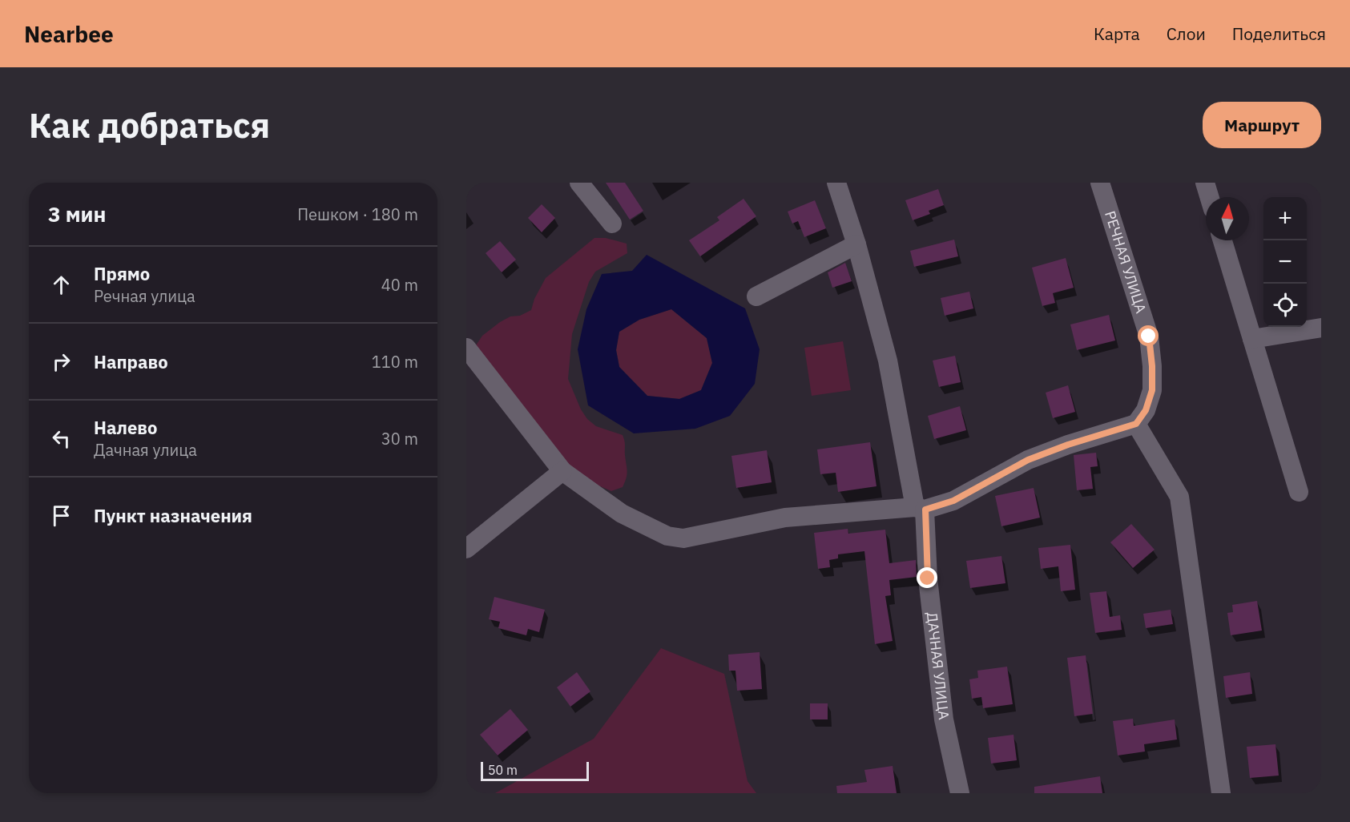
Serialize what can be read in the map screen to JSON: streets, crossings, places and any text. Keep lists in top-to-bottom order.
{
  "streets": {
    "street": ["РЕЧНАЯ УЛИЦА", "ДАЧНАЯ УЛИЦА"]
  },
  "scale_bar": "50 m",
  "north": "top",
  "page": {
    "header": "Nearbee",
    "nav": ["Карта", "Слои", "Поделиться"],
    "buttons": "Маршрут",
    "title": "Как добраться",
    "heading": ["3 мин", "Пешком · 180 m"],
    "map_buttons": ["+", "−"],
    "list": [
      ["Прямо", "Речная улица", "40 m"],
      ["Направо", "110 m"],
      ["Налево", "Дачная улица", "30 m"],
      "Пункт назначения"
    ],
    "scale": "50 m"
  }
}
